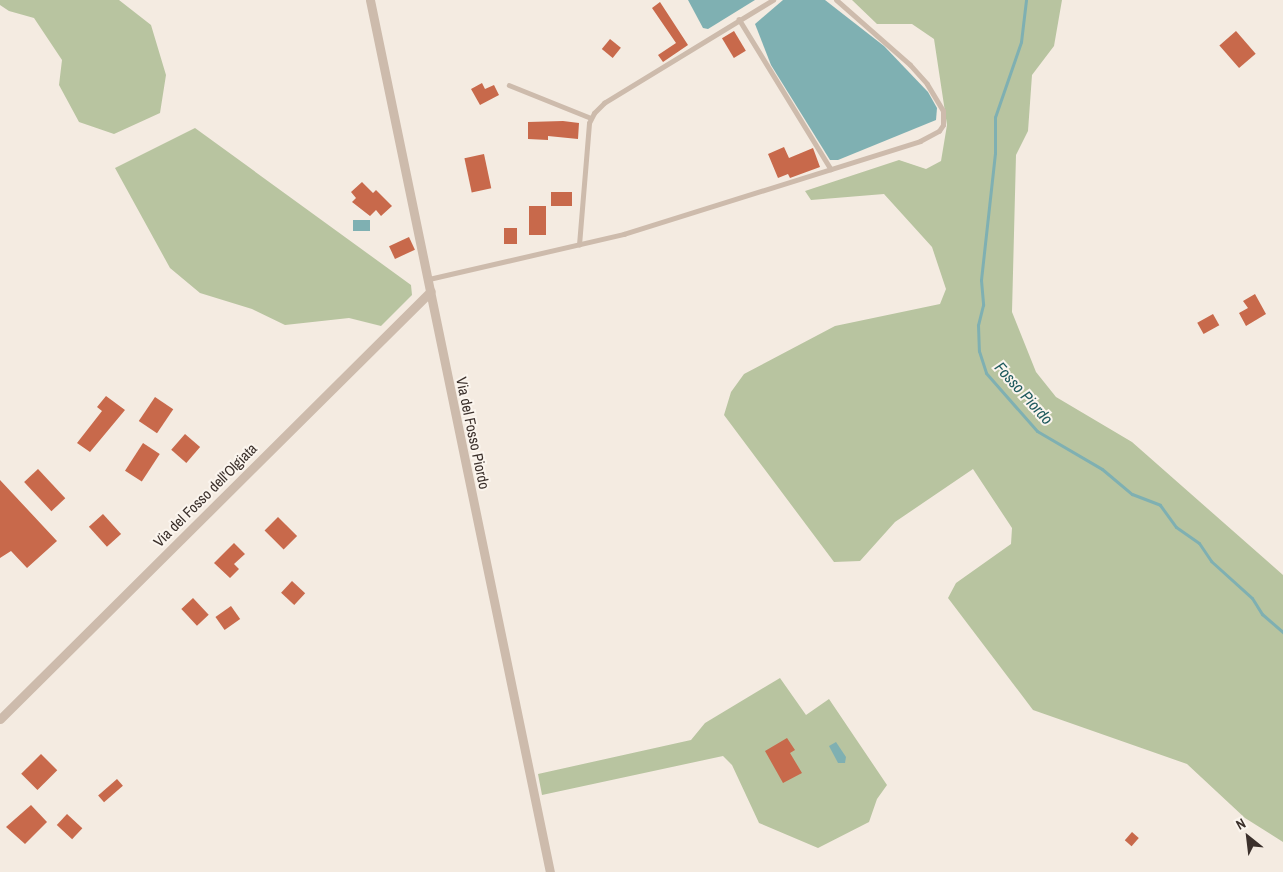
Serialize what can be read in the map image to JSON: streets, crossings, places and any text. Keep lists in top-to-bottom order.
{
  "streets": {
    "street": ["Via del Fosso Piordo", "Via del Fosso dell'Olgiata"]
  },
  "crossings": [
    ["Via del Fosso Piordo", "Via del Fosso dell'Olgiata"]
  ],
  "water": ["Fosso Piordo"],
  "north": "top left"
}
